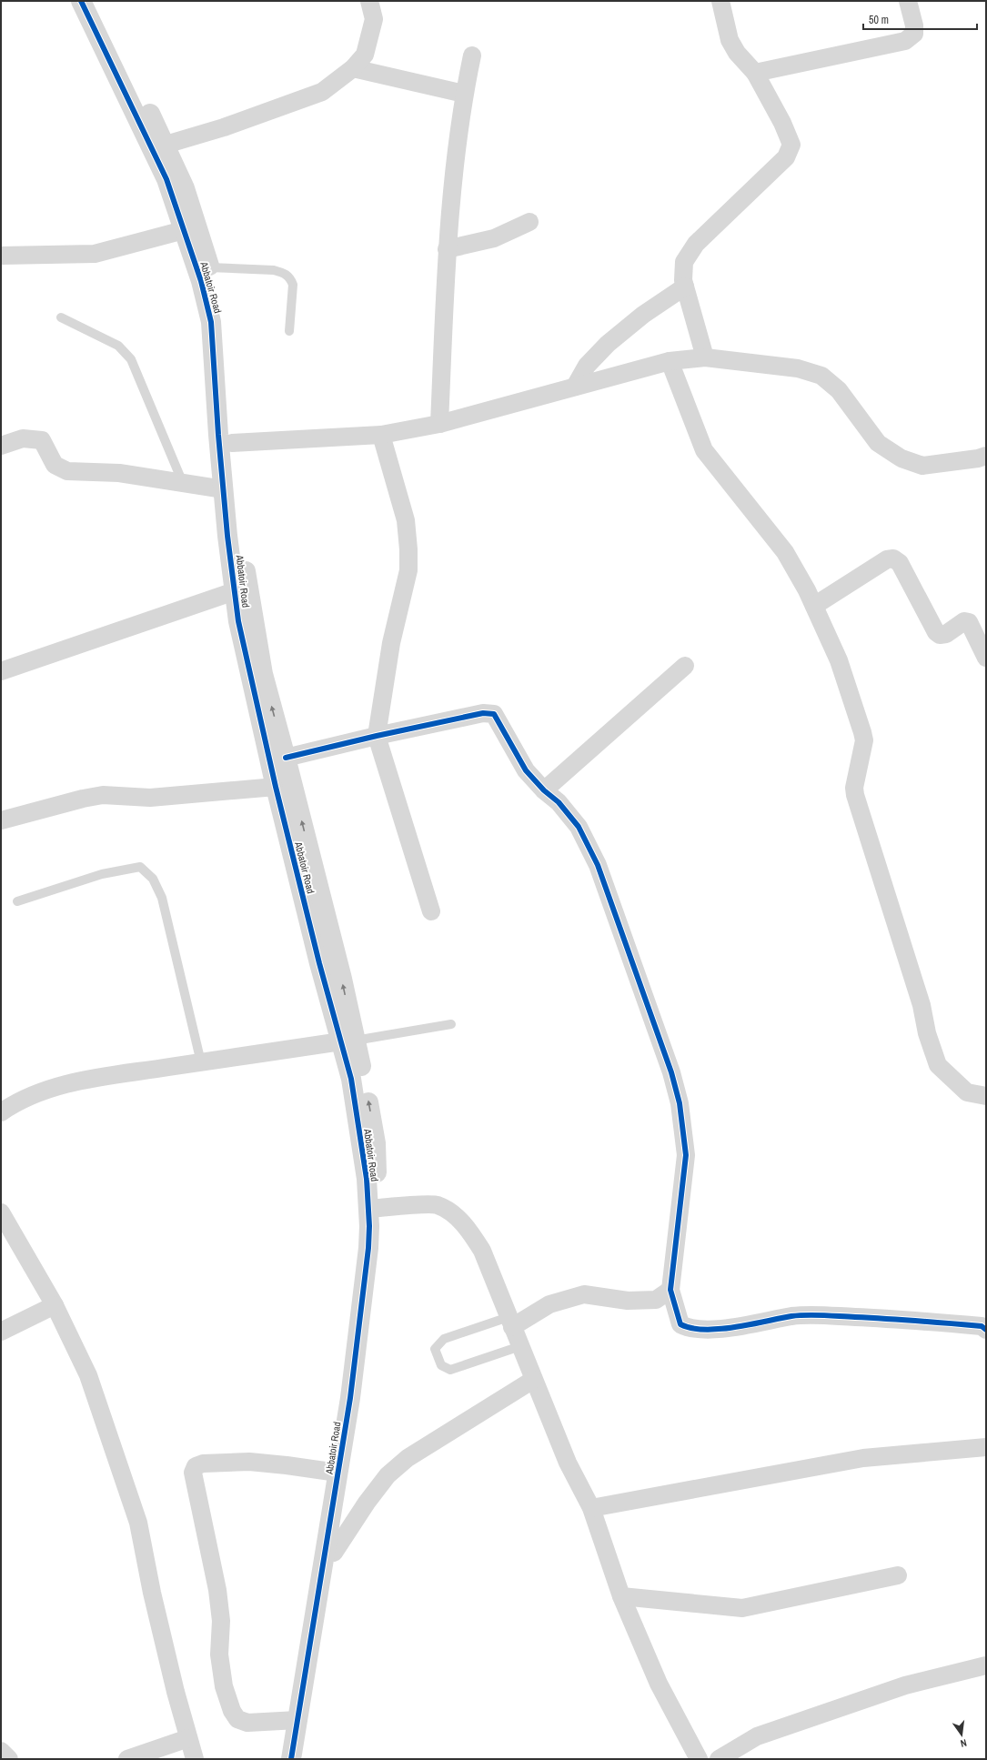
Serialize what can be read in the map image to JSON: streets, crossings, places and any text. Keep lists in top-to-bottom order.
{
  "streets": {
    "street": ["Abbatoir Road"]
  },
  "scale_bar": "50 m",
  "north": "bottom"
}
